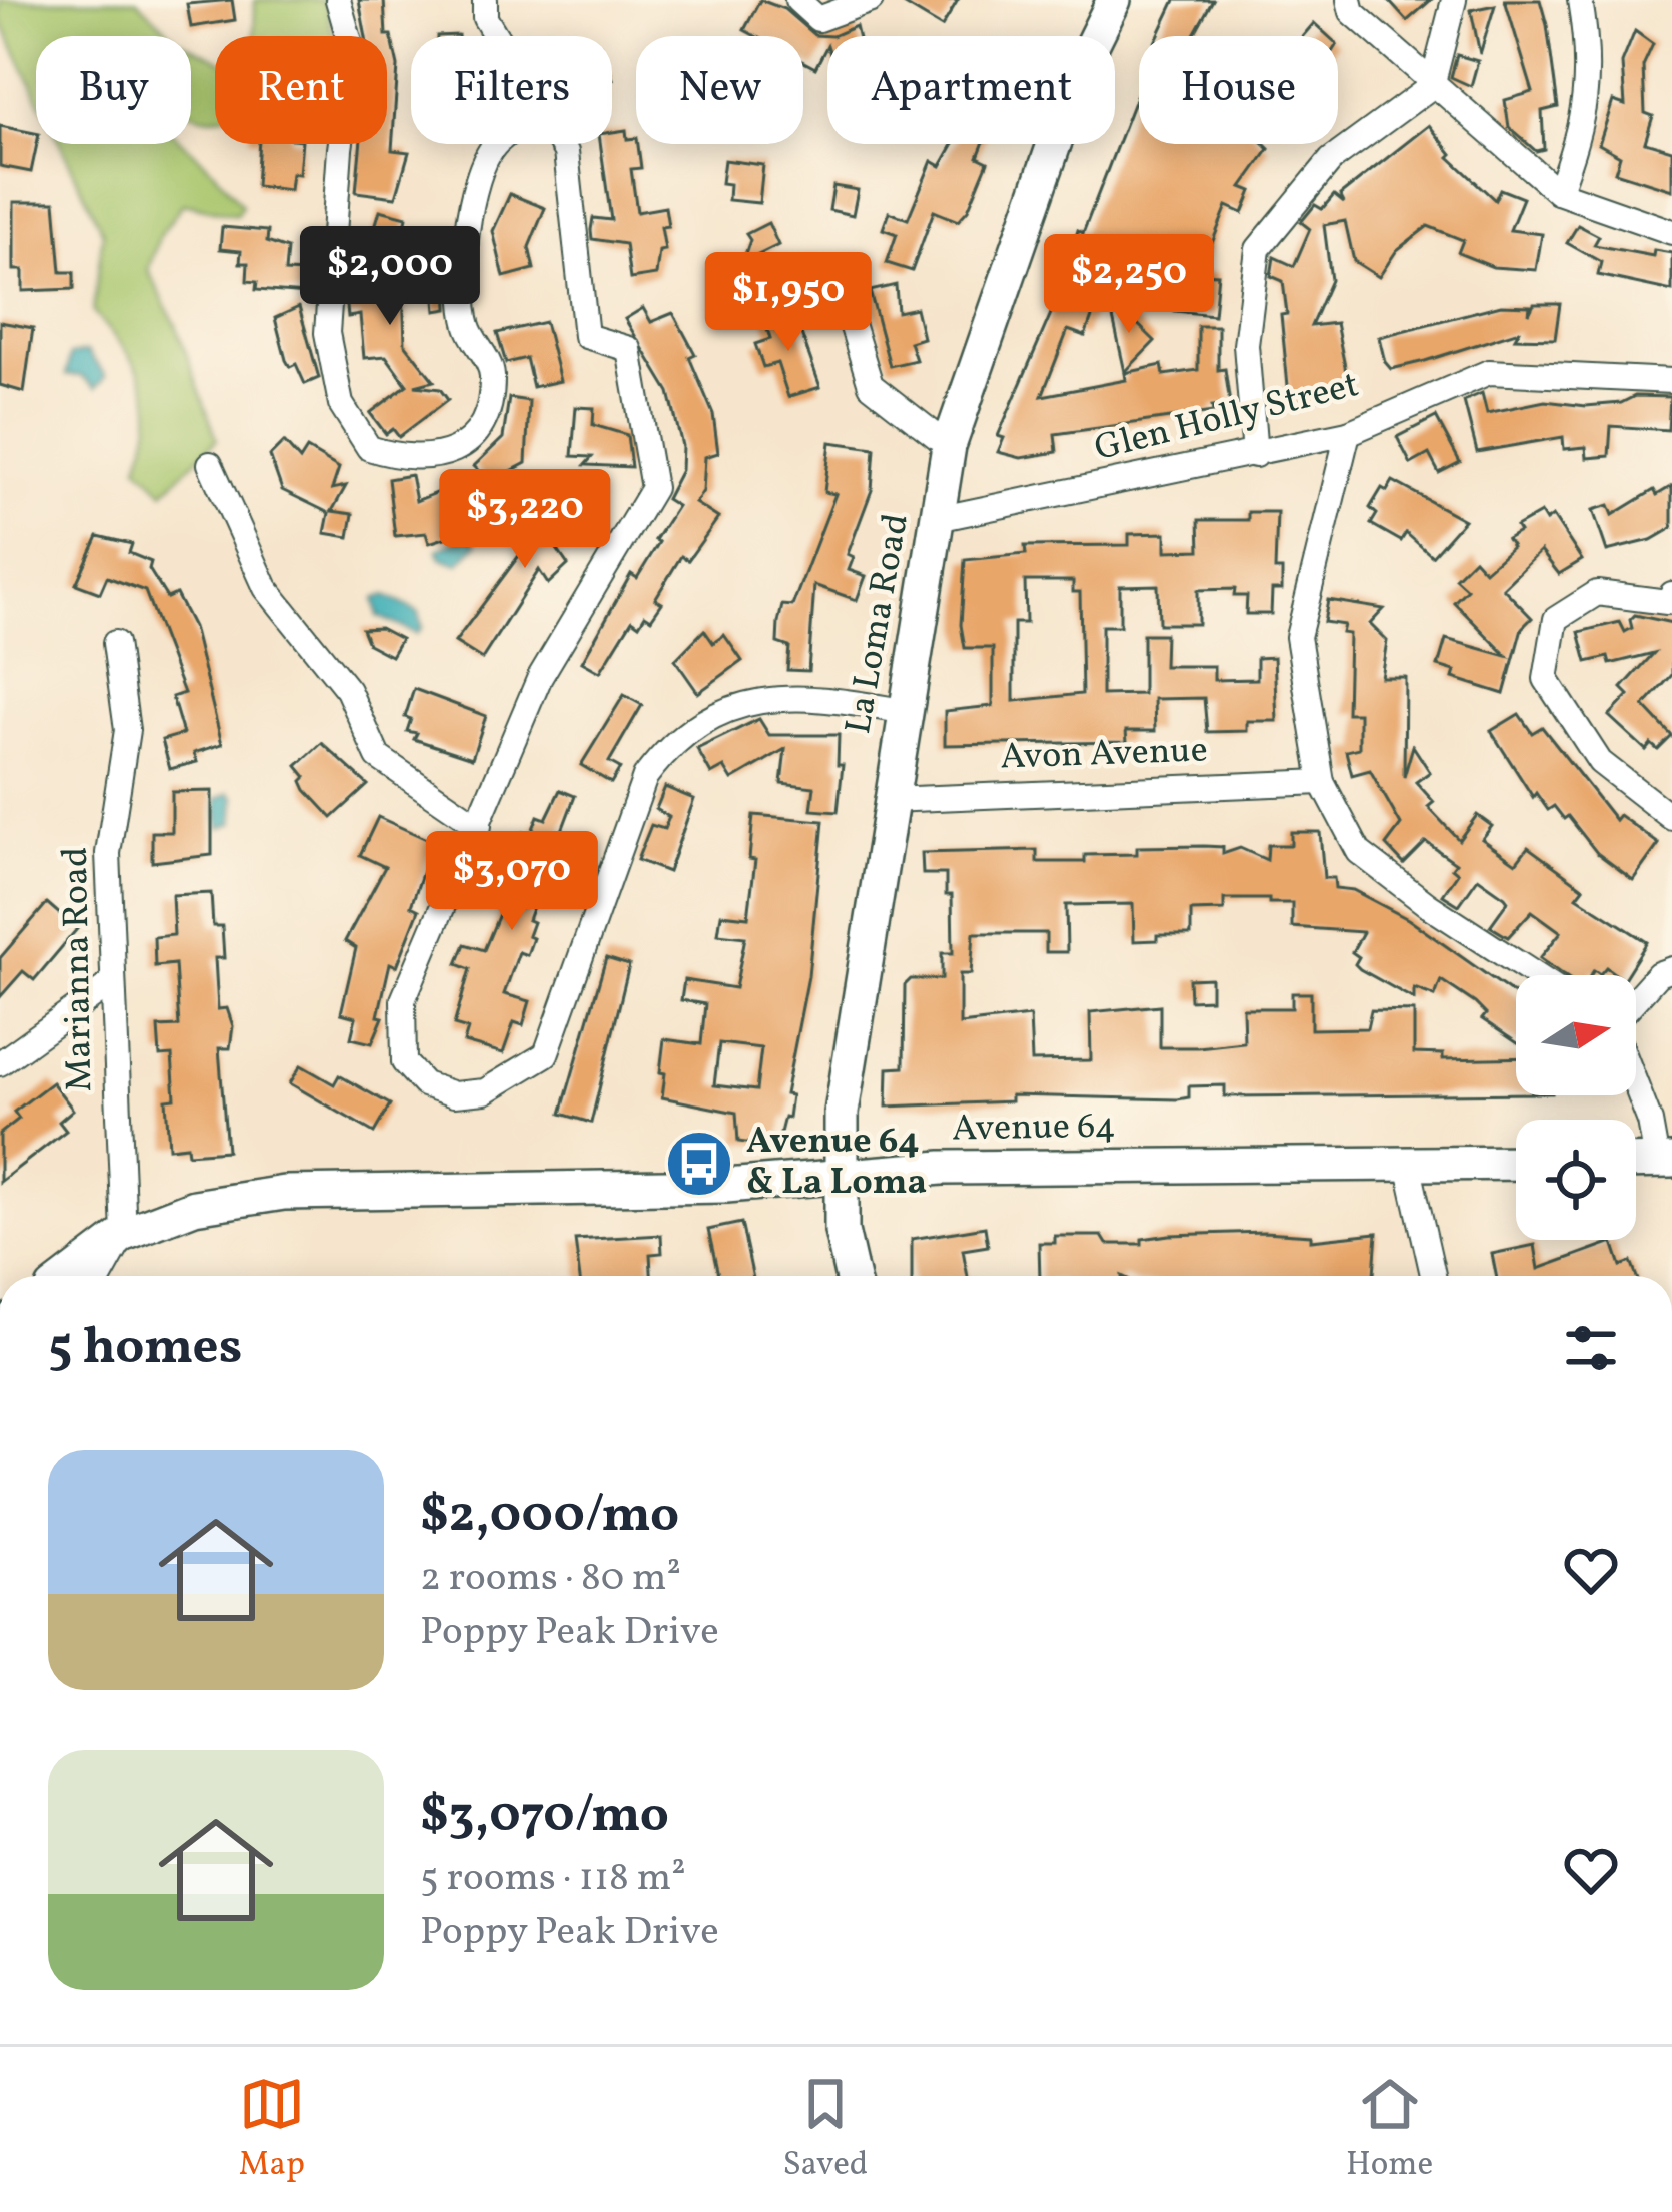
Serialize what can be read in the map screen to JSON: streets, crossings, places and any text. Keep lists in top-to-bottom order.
{
  "streets": {
    "street": [
      "Glen Holly Street",
      "La Loma Road",
      "Avon Avenue",
      "Marianna Road",
      "Avenue 64"
    ]
  },
  "crossings": [
    ["Glen Holly Street", "La Loma Road"],
    ["La Loma Road", "Avon Avenue"],
    ["La Loma Road", "Avenue 64"],
    ["Marianna Road", "Avenue 64"]
  ],
  "places": {
    "bus stop": ["Avenue 64 & La Loma"]
  },
  "north": "right",
  "page": {
    "chip": [
      "Buy",
      "Rent",
      "Filters",
      "New",
      "Apartment",
      "House"
    ],
    "price": [
      "$2,000",
      "$2,250",
      "$1,950",
      "$3,220",
      "$3,070"
    ],
    "heading": "5 homes",
    "list": [
      {
        "name": "$2,000/mo",
        "note": "2 rooms · 80 m² · Poppy Peak Drive"
      },
      {
        "name": "$3,070/mo",
        "note": "5 rooms · 118 m² · Poppy Peak Drive"
      }
    ],
    "tabs": ["Map", "Saved", "Home"]
  }
}
